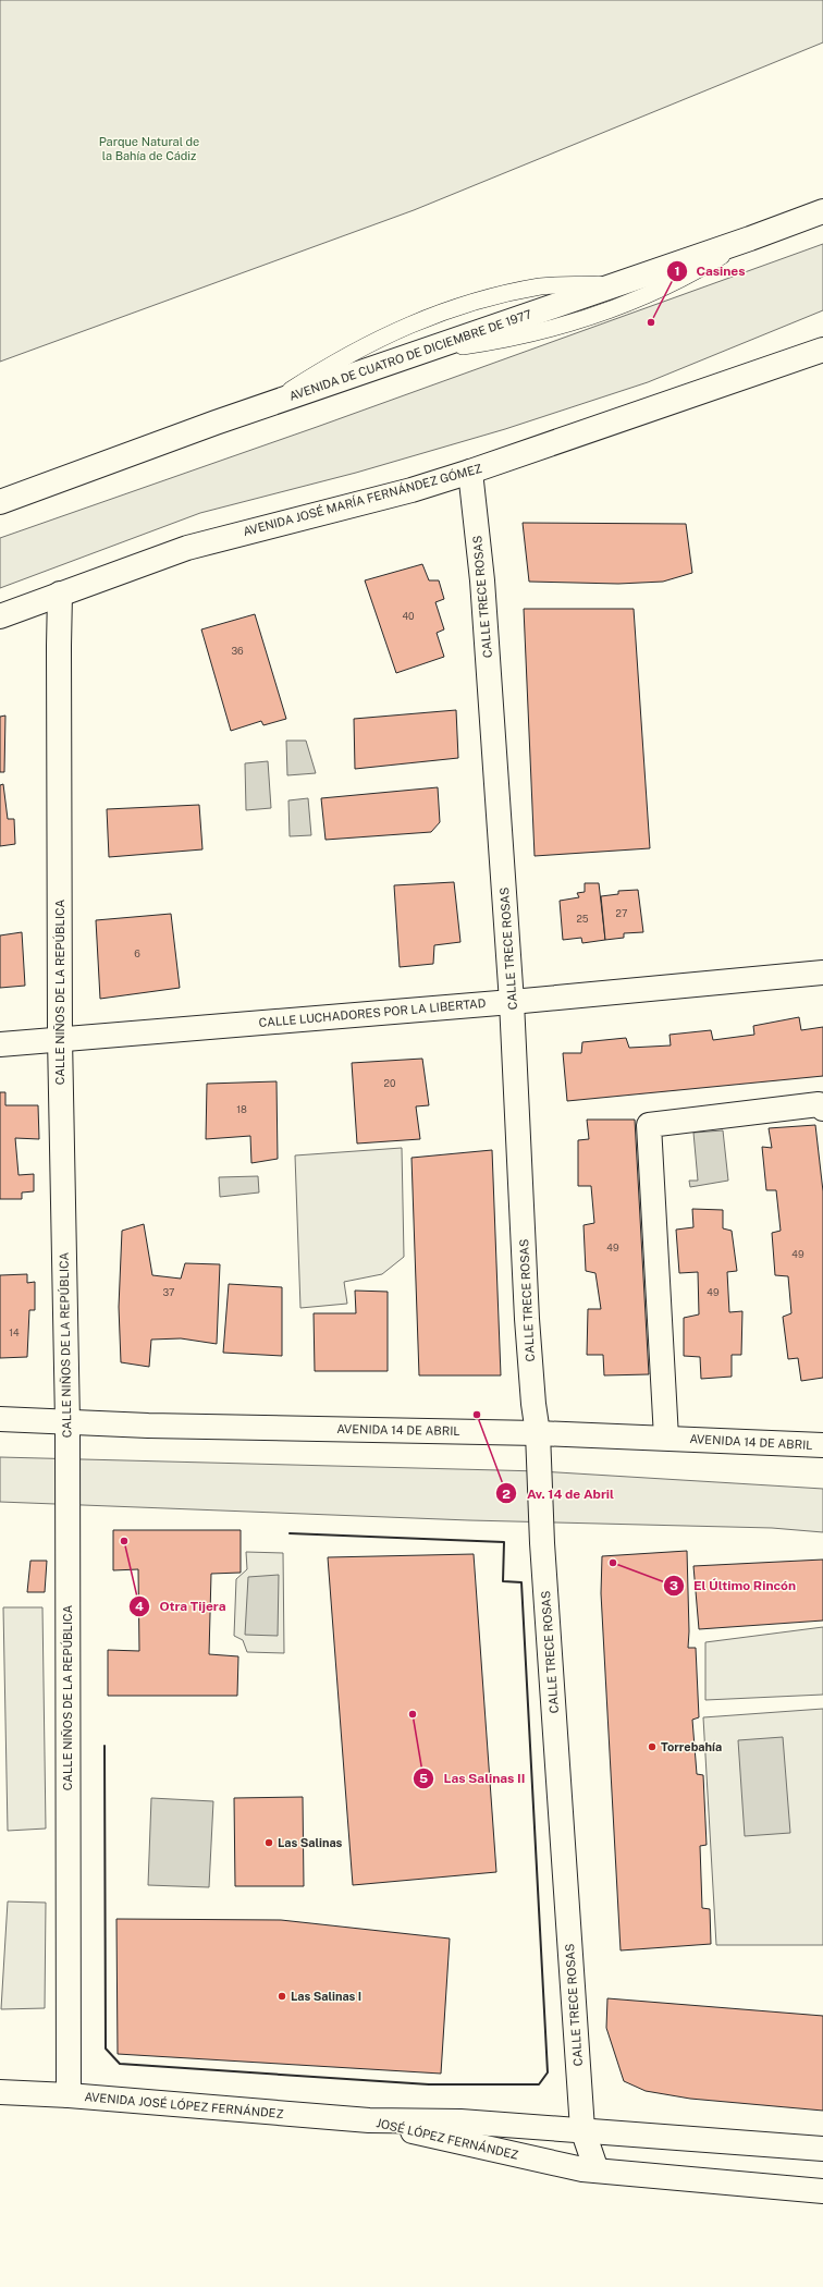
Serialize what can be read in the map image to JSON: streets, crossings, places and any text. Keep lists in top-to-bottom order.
{
  "streets": {
    "street": [
      "AVENIDA DE CUATRO DE DICIEMBRE DE 1977",
      "AVENIDA JOSÉ MARÍA FERNÁNDEZ GÓMEZ",
      "CALLE TRECE ROSAS",
      "CALLE NIÑOS DE LA REPÚBLICA",
      "CALLE LUCHADORES POR LA LIBERTAD",
      "AVENIDA 14 DE ABRIL",
      "AVENIDA JOSÉ LÓPEZ FERNÁNDEZ",
      "JOSÉ LÓPEZ FERNÁNDEZ"
    ]
  },
  "crossings": [
    ["AVENIDA JOSÉ MARÍA FERNÁNDEZ GÓMEZ", "CALLE TRECE ROSAS"],
    ["AVENIDA JOSÉ MARÍA FERNÁNDEZ GÓMEZ", "CALLE NIÑOS DE LA REPÚBLICA"],
    ["CALLE TRECE ROSAS", "CALLE LUCHADORES POR LA LIBERTAD"],
    ["CALLE TRECE ROSAS", "AVENIDA 14 DE ABRIL"],
    ["CALLE TRECE ROSAS", "JOSÉ LÓPEZ FERNÁNDEZ"],
    ["CALLE NIÑOS DE LA REPÚBLICA", "CALLE LUCHADORES POR LA LIBERTAD"],
    ["CALLE NIÑOS DE LA REPÚBLICA", "AVENIDA 14 DE ABRIL"],
    ["CALLE NIÑOS DE LA REPÚBLICA", "AVENIDA JOSÉ LÓPEZ FERNÁNDEZ"],
    ["AVENIDA JOSÉ LÓPEZ FERNÁNDEZ", "JOSÉ LÓPEZ FERNÁNDEZ"]
  ],
  "parks": ["Parque Natural de la Bahía de Cádiz"],
  "places": [
    "Casines",
    "Av. 14 de Abril",
    "Otra Tijera",
    "El Último Rincón",
    "Las Salinas II",
    "Torrebahía",
    "Las Salinas",
    "Las Salinas I"
  ],
  "house_numbers": [
    "40",
    "36",
    "27",
    "25",
    "6",
    "20",
    "18",
    "49",
    "49",
    "37",
    "49",
    "14"
  ]
}
